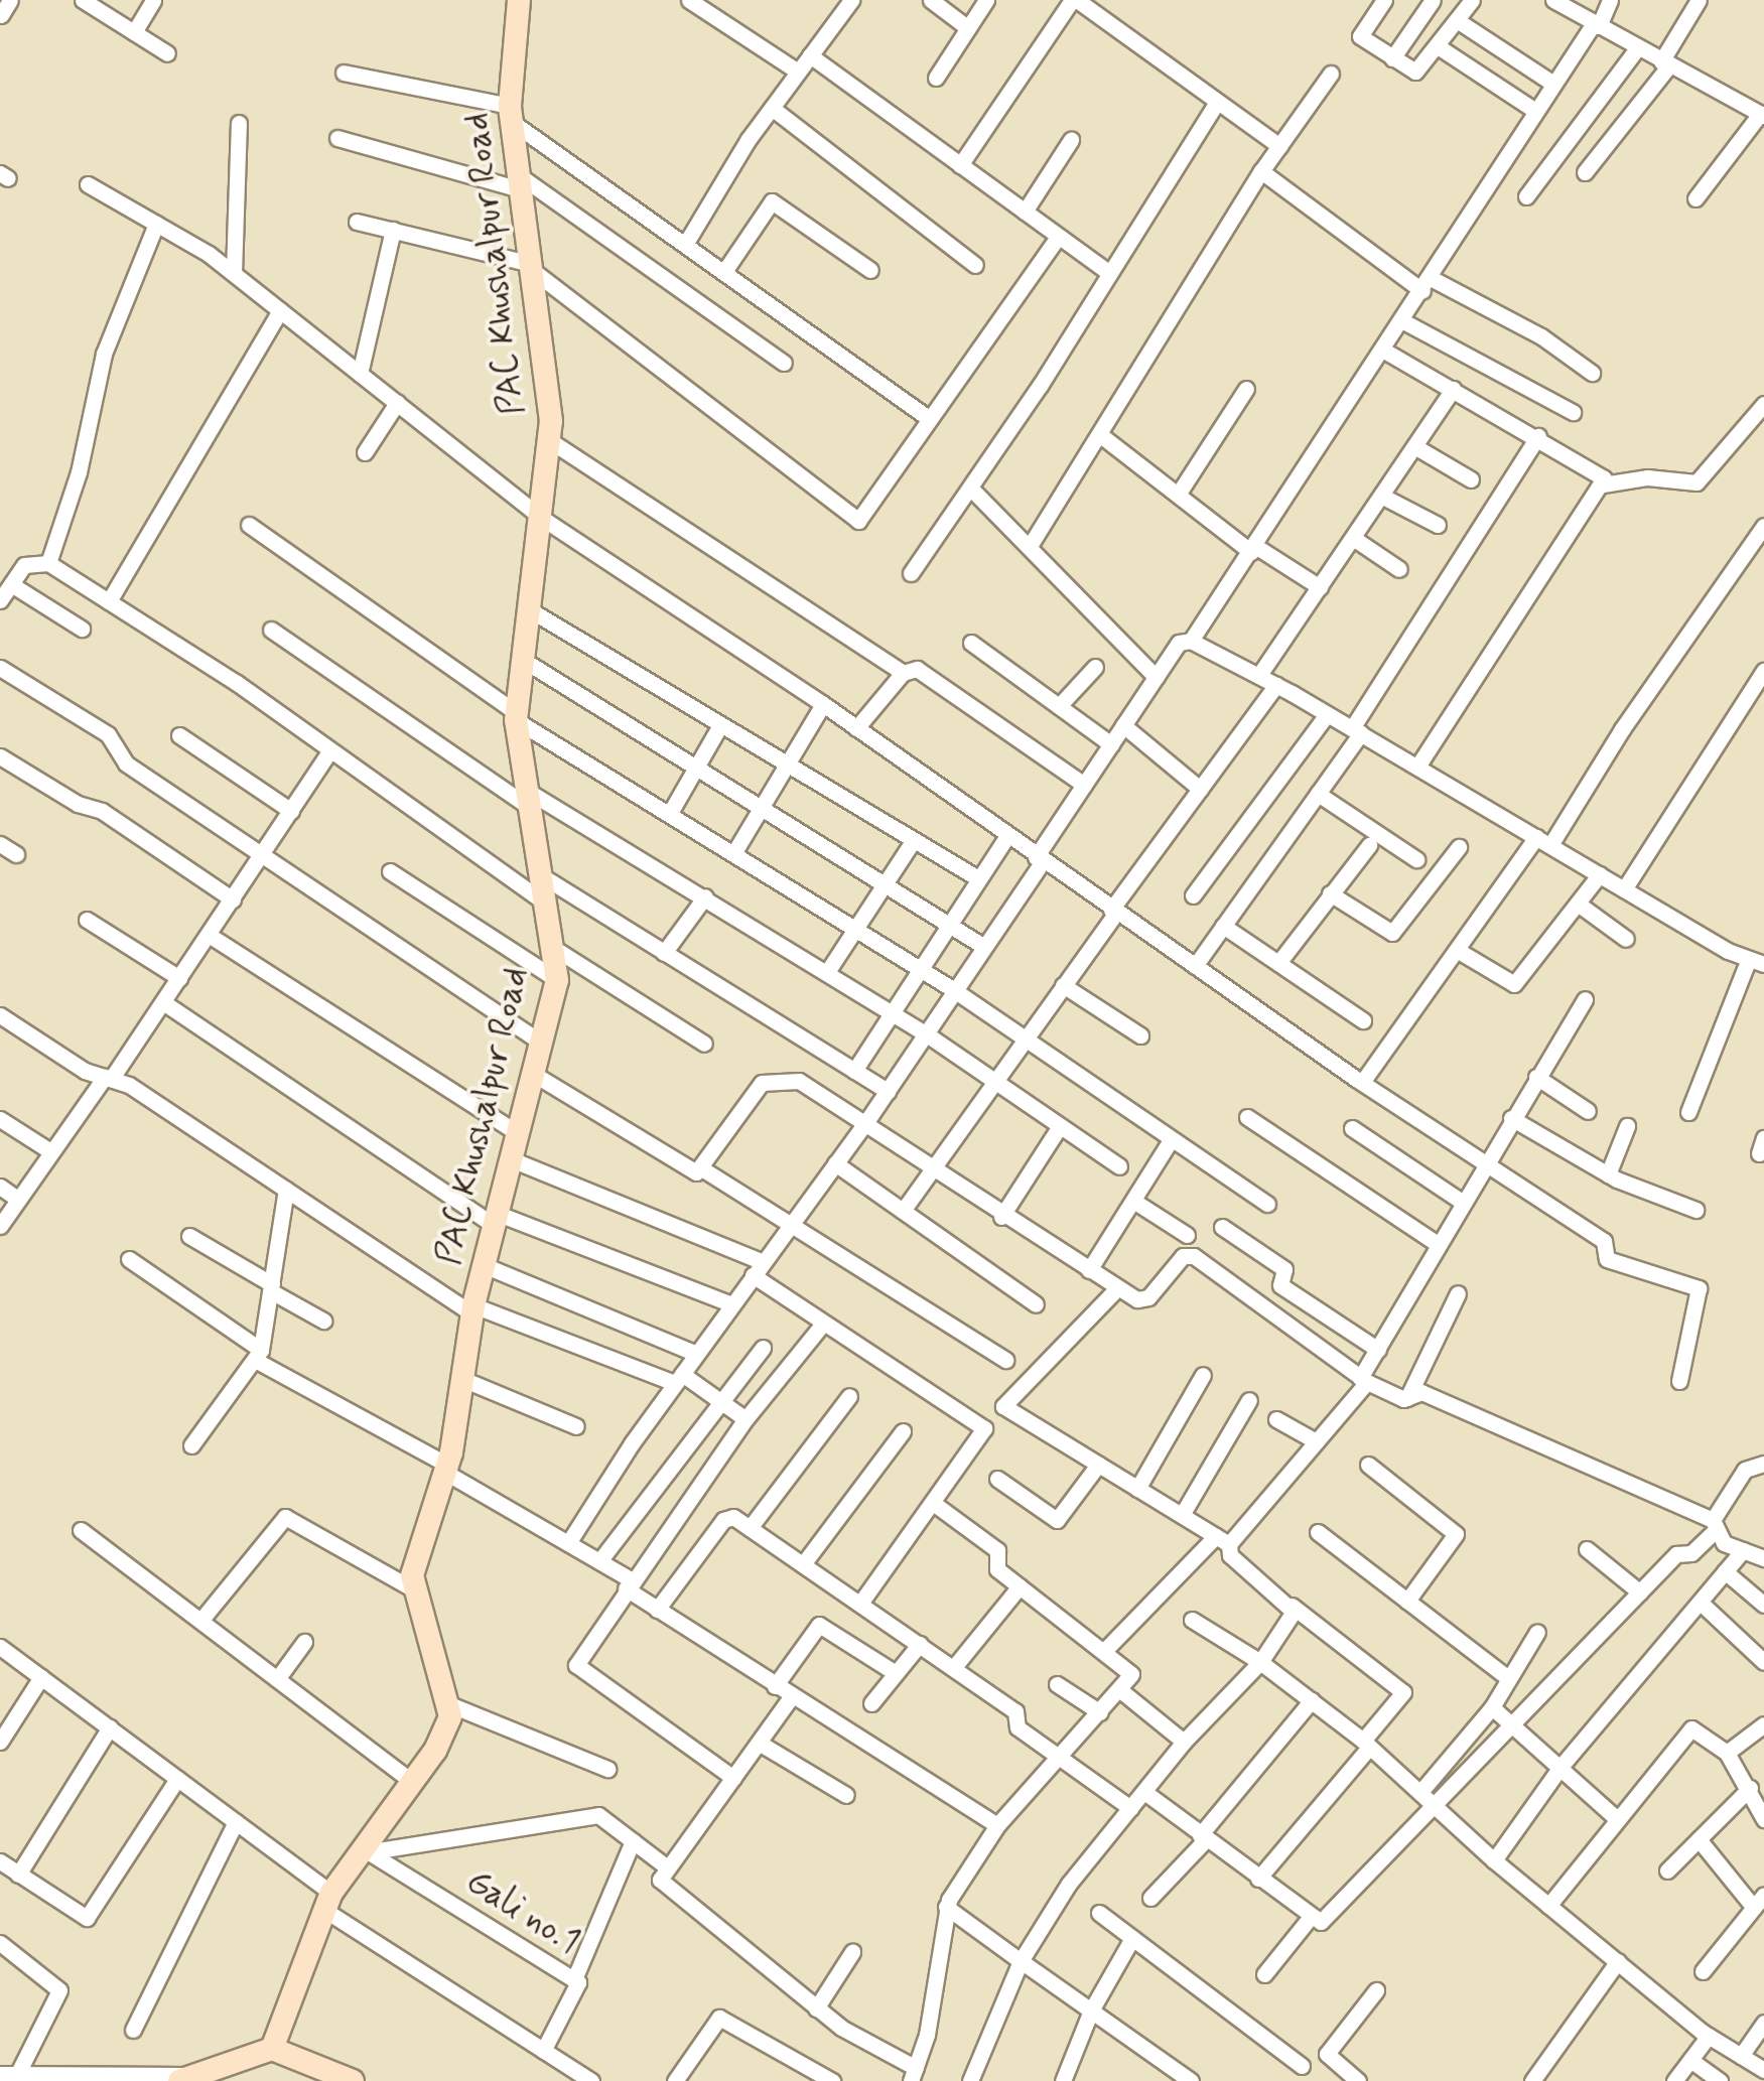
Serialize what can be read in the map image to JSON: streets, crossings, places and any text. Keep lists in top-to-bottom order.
{
  "streets": {
    "main road": ["PAC Khushalpur Road"],
    "street": ["Gali no.1"]
  }
}
